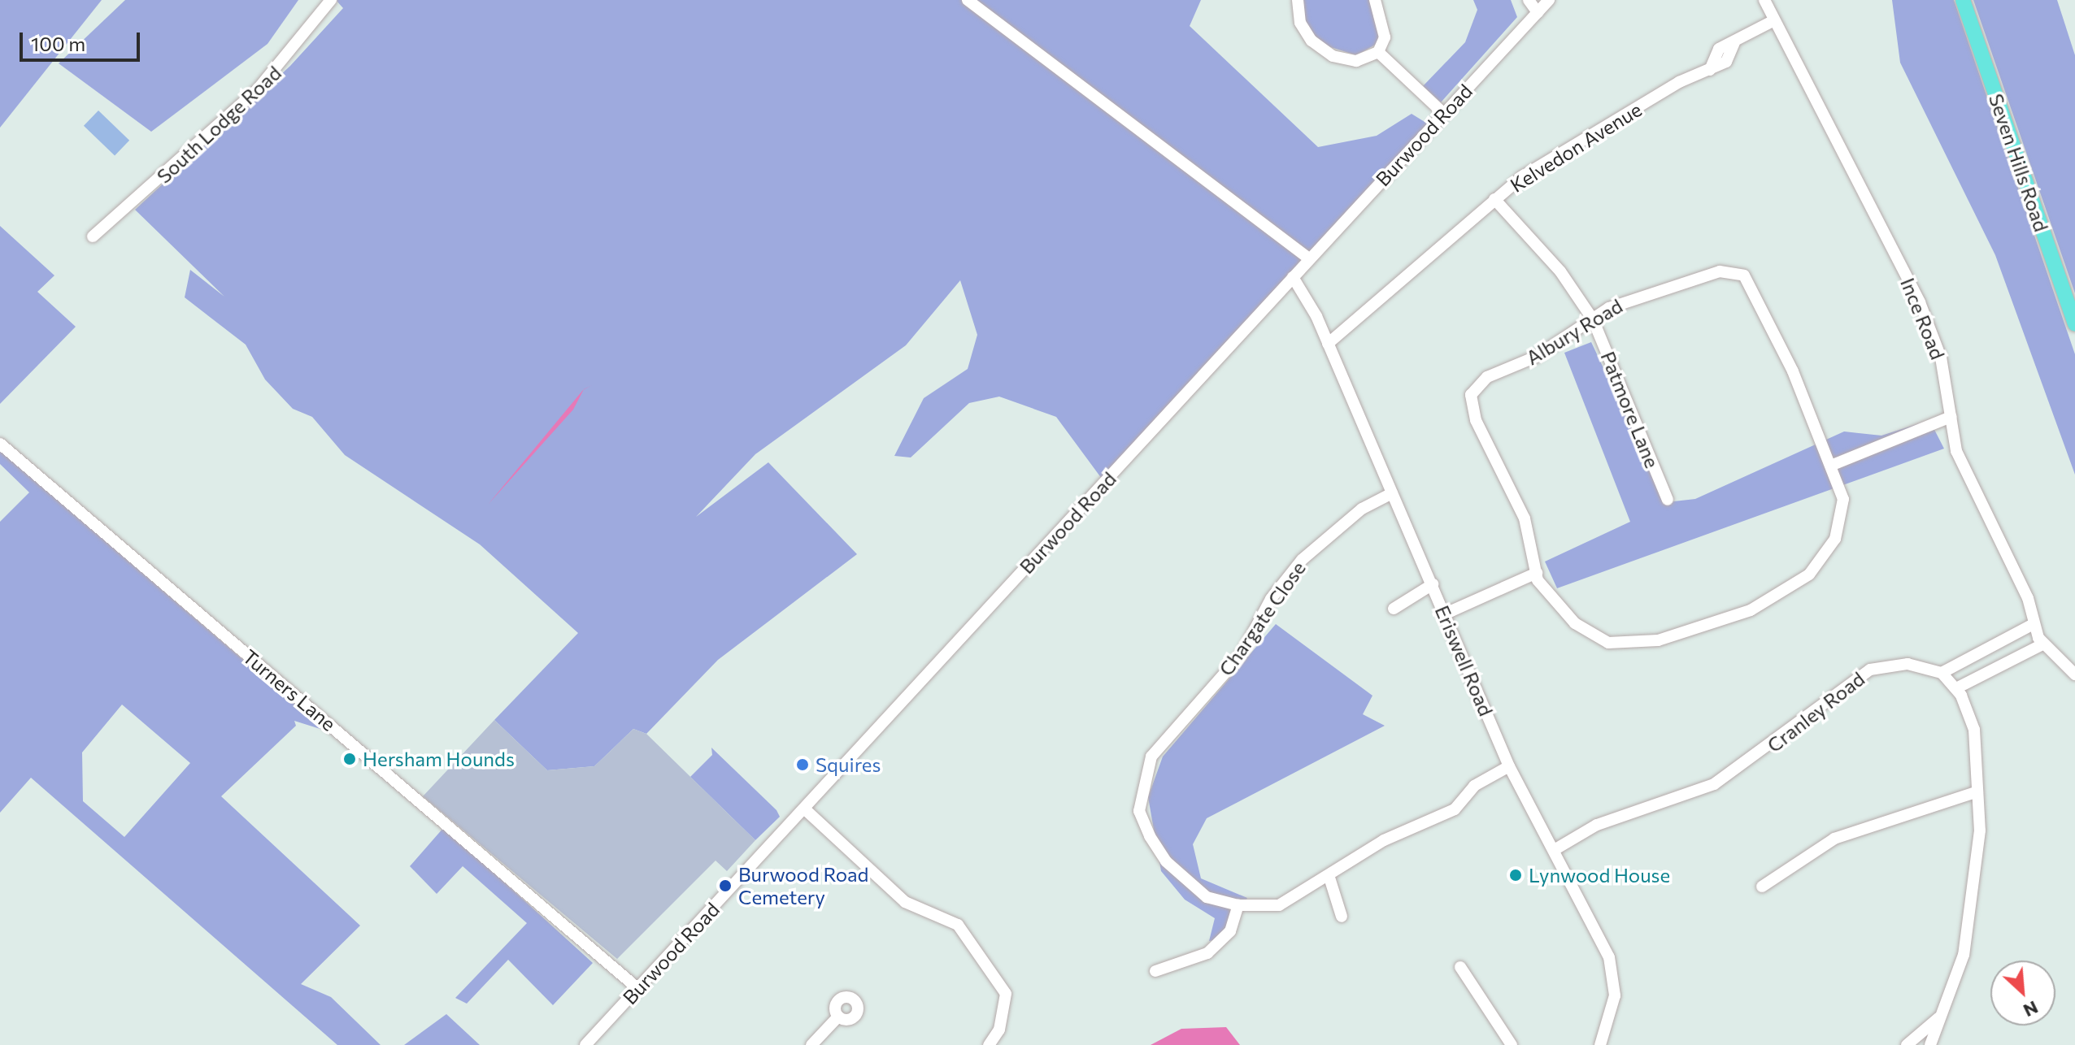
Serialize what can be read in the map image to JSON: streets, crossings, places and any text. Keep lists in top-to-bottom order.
{
  "streets": {
    "main road": ["Seven Hills Road"],
    "street": [
      "South Lodge Road",
      "Burwood Road",
      "Kelvedon Avenue",
      "Ince Road",
      "Albury Road",
      "Patmore Lane",
      "Chargate Close",
      "Eriswell Road",
      "Turners Lane",
      "Cranley Road"
    ]
  },
  "crossings": [
    ["Burwood Road", "Eriswell Road"],
    ["Burwood Road", "Turners Lane"],
    ["Kelvedon Avenue", "Ince Road"],
    ["Kelvedon Avenue", "Patmore Lane"],
    ["Kelvedon Avenue", "Eriswell Road"],
    ["Albury Road", "Patmore Lane"],
    ["Chargate Close", "Eriswell Road"],
    ["Eriswell Road", "Cranley Road"]
  ],
  "places": [
    "Hersham Hounds",
    "Squires",
    "Lynwood House",
    "Burwood Road Cemetery"
  ],
  "scale_bar": "100 m",
  "north": "bottom right"
}
